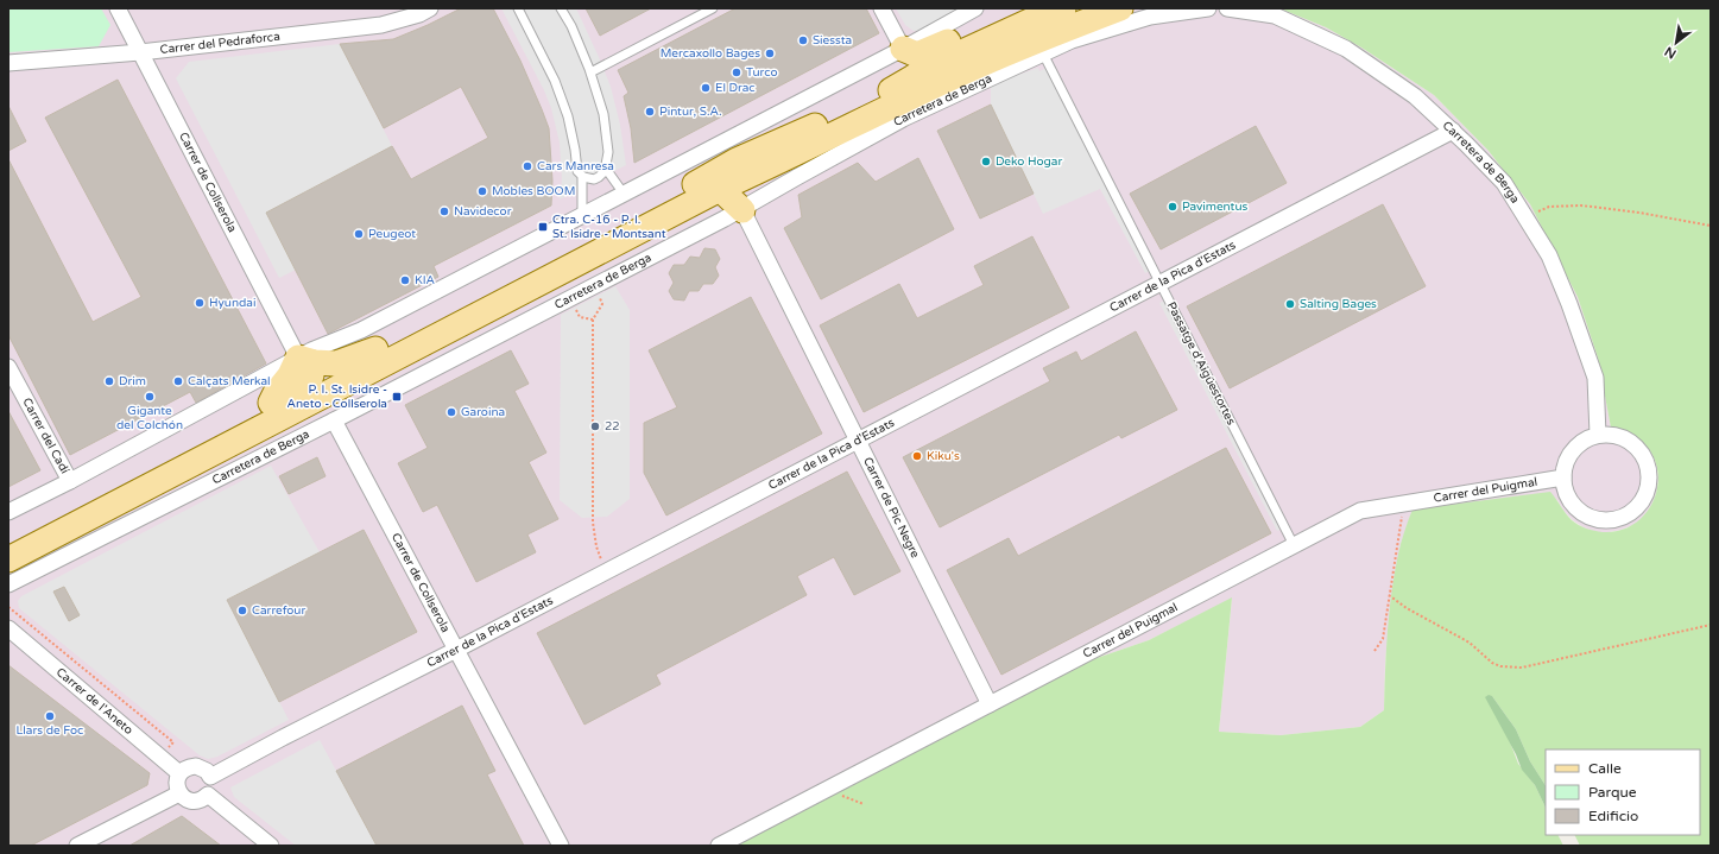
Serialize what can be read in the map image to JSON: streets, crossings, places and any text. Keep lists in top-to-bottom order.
{
  "streets": {
    "street": [
      "Carrer del Pedraforca",
      "Carretera de Berga",
      "Carrer de Collserola",
      "Carrer de la Pica d'Estats",
      "Carrer del Cadí",
      "Carrer del Puigmal",
      "Carrer de Pic Negre",
      "Carrer de l'Aneto"
    ],
    "lane": ["Passatge d'Aigüestortes"]
  },
  "crossings": [
    ["Carrer del Pedraforca", "Carrer de Collserola"],
    ["Carretera de Berga", "Carrer de Collserola"],
    ["Carretera de Berga", "Carrer de la Pica d'Estats"],
    ["Carretera de Berga", "Passatge d'Aigüestortes"],
    ["Carretera de Berga", "Carrer del Puigmal"],
    ["Carretera de Berga", "Carrer de Pic Negre"],
    ["Carrer de Collserola", "Carrer de la Pica d'Estats"],
    ["Carrer de la Pica d'Estats", "Passatge d'Aigüestortes"],
    ["Carrer de la Pica d'Estats", "Carrer de Pic Negre"],
    ["Carrer de la Pica d'Estats", "Carrer de l'Aneto"],
    ["Passatge d'Aigüestortes", "Carrer del Puigmal"],
    ["Carrer del Puigmal", "Carrer de Pic Negre"]
  ],
  "places": {
    "other": [
      "Siessta",
      "Mercaxollo Bages",
      "Turco",
      "El Drac",
      "Pintur, S.A.",
      "Deko Hogar",
      "Cars Manresa",
      "Mobles BOOM",
      "Pavimentus",
      "Navidecor",
      "Peugeot",
      "KIA",
      "Hyundai",
      "Salting Bages",
      "Drim",
      "Calçats Merkal",
      "Gigante del Colchón",
      "Garoina",
      "22",
      "Kiku's",
      "Carrefour",
      "Llars de Foc"
    ],
    "transit": ["Ctra. C-16 - P. I. St. Isidre - Montsant", "P. I. St. Isidre - Aneto - Collserola"]
  },
  "legend": ["Calle", "Parque", "Edificio"],
  "north": "bottom left"
}
